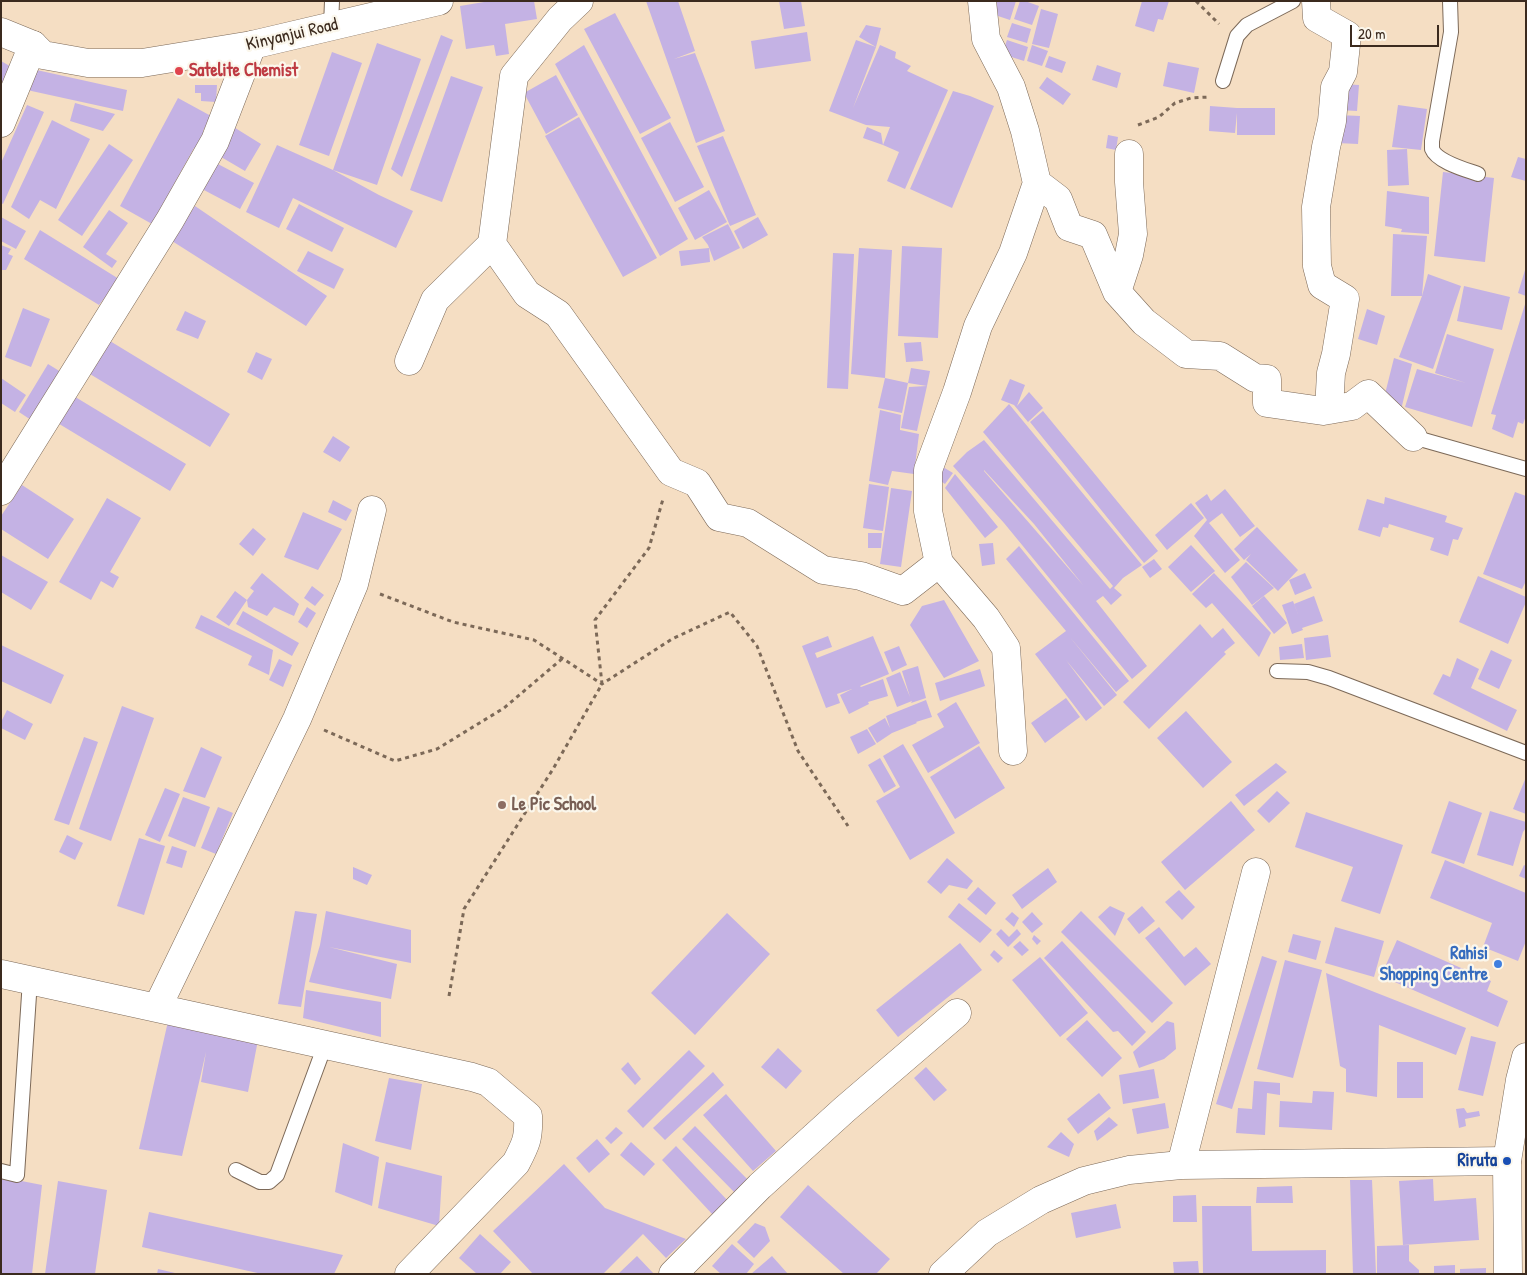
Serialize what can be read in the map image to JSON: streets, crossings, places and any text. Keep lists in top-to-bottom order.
{
  "streets": {
    "street": ["Kinyanjui Road"]
  },
  "places": [
    "Satelite Chemist",
    "Le Pic School",
    "Rahisi Shopping Centre",
    "Riruta"
  ],
  "scale_bar": "20 m"
}
